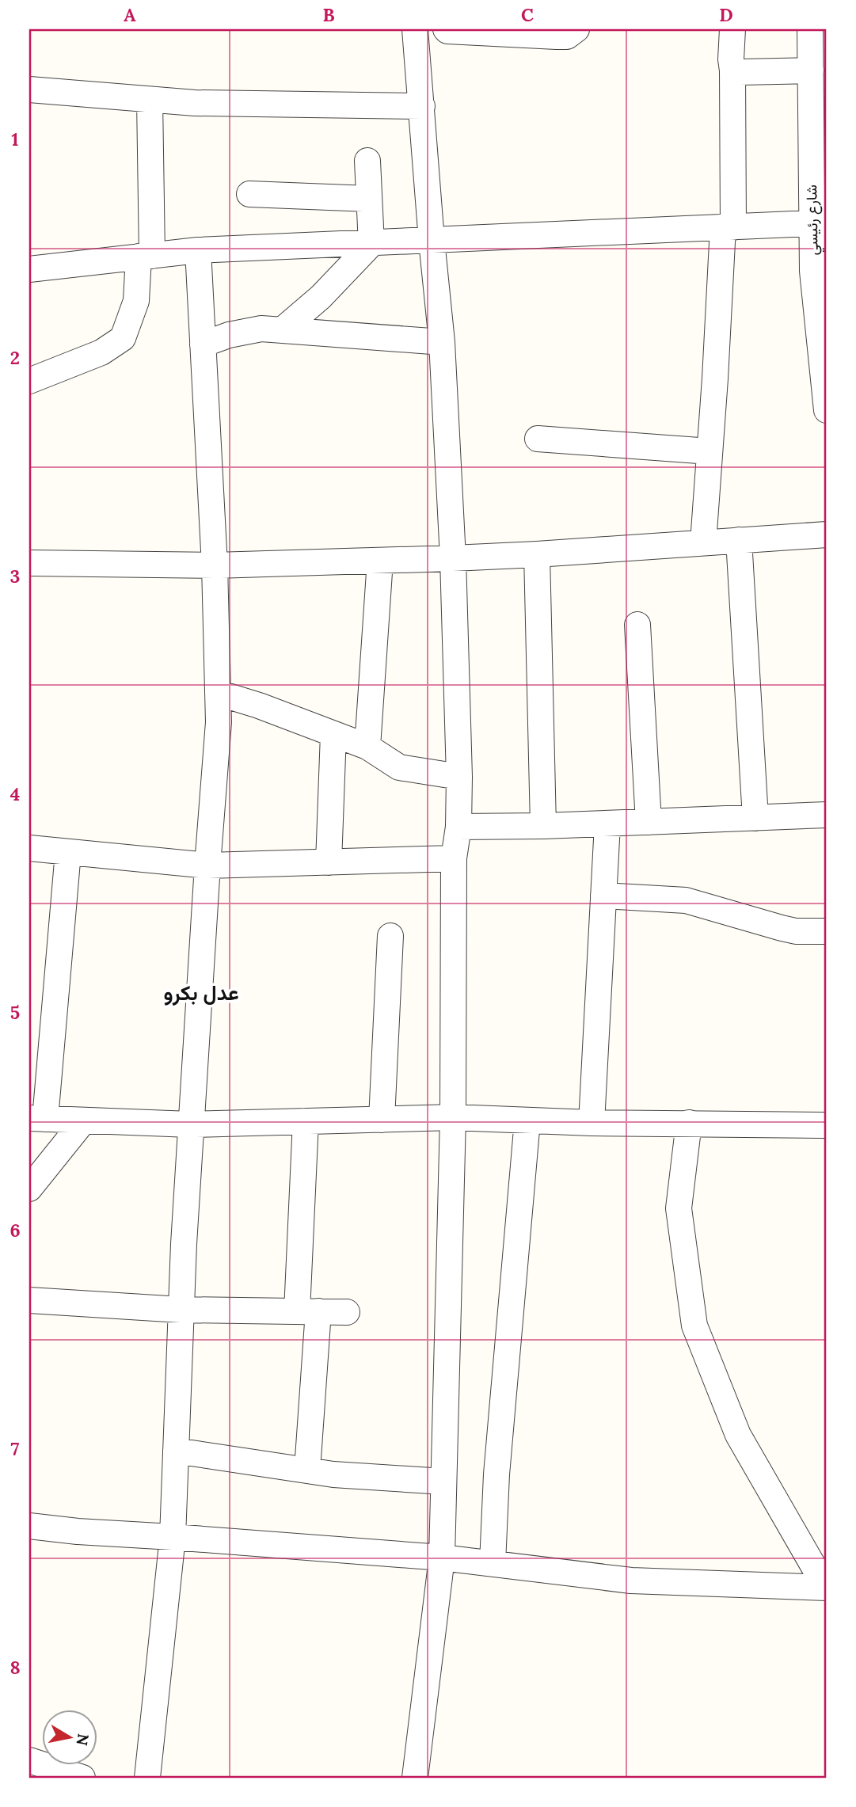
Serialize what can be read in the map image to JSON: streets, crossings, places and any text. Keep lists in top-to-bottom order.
{
  "streets": {
    "street": ["شارع رئيسي"]
  },
  "districts": ["عدل بكرو"],
  "north": "right",
  "grid": {
    "columns": [
      "A",
      "B",
      "C",
      "D"
    ],
    "rows": [
      "1",
      "2",
      "3",
      "4",
      "5",
      "6",
      "7",
      "8"
    ]
  }
}
